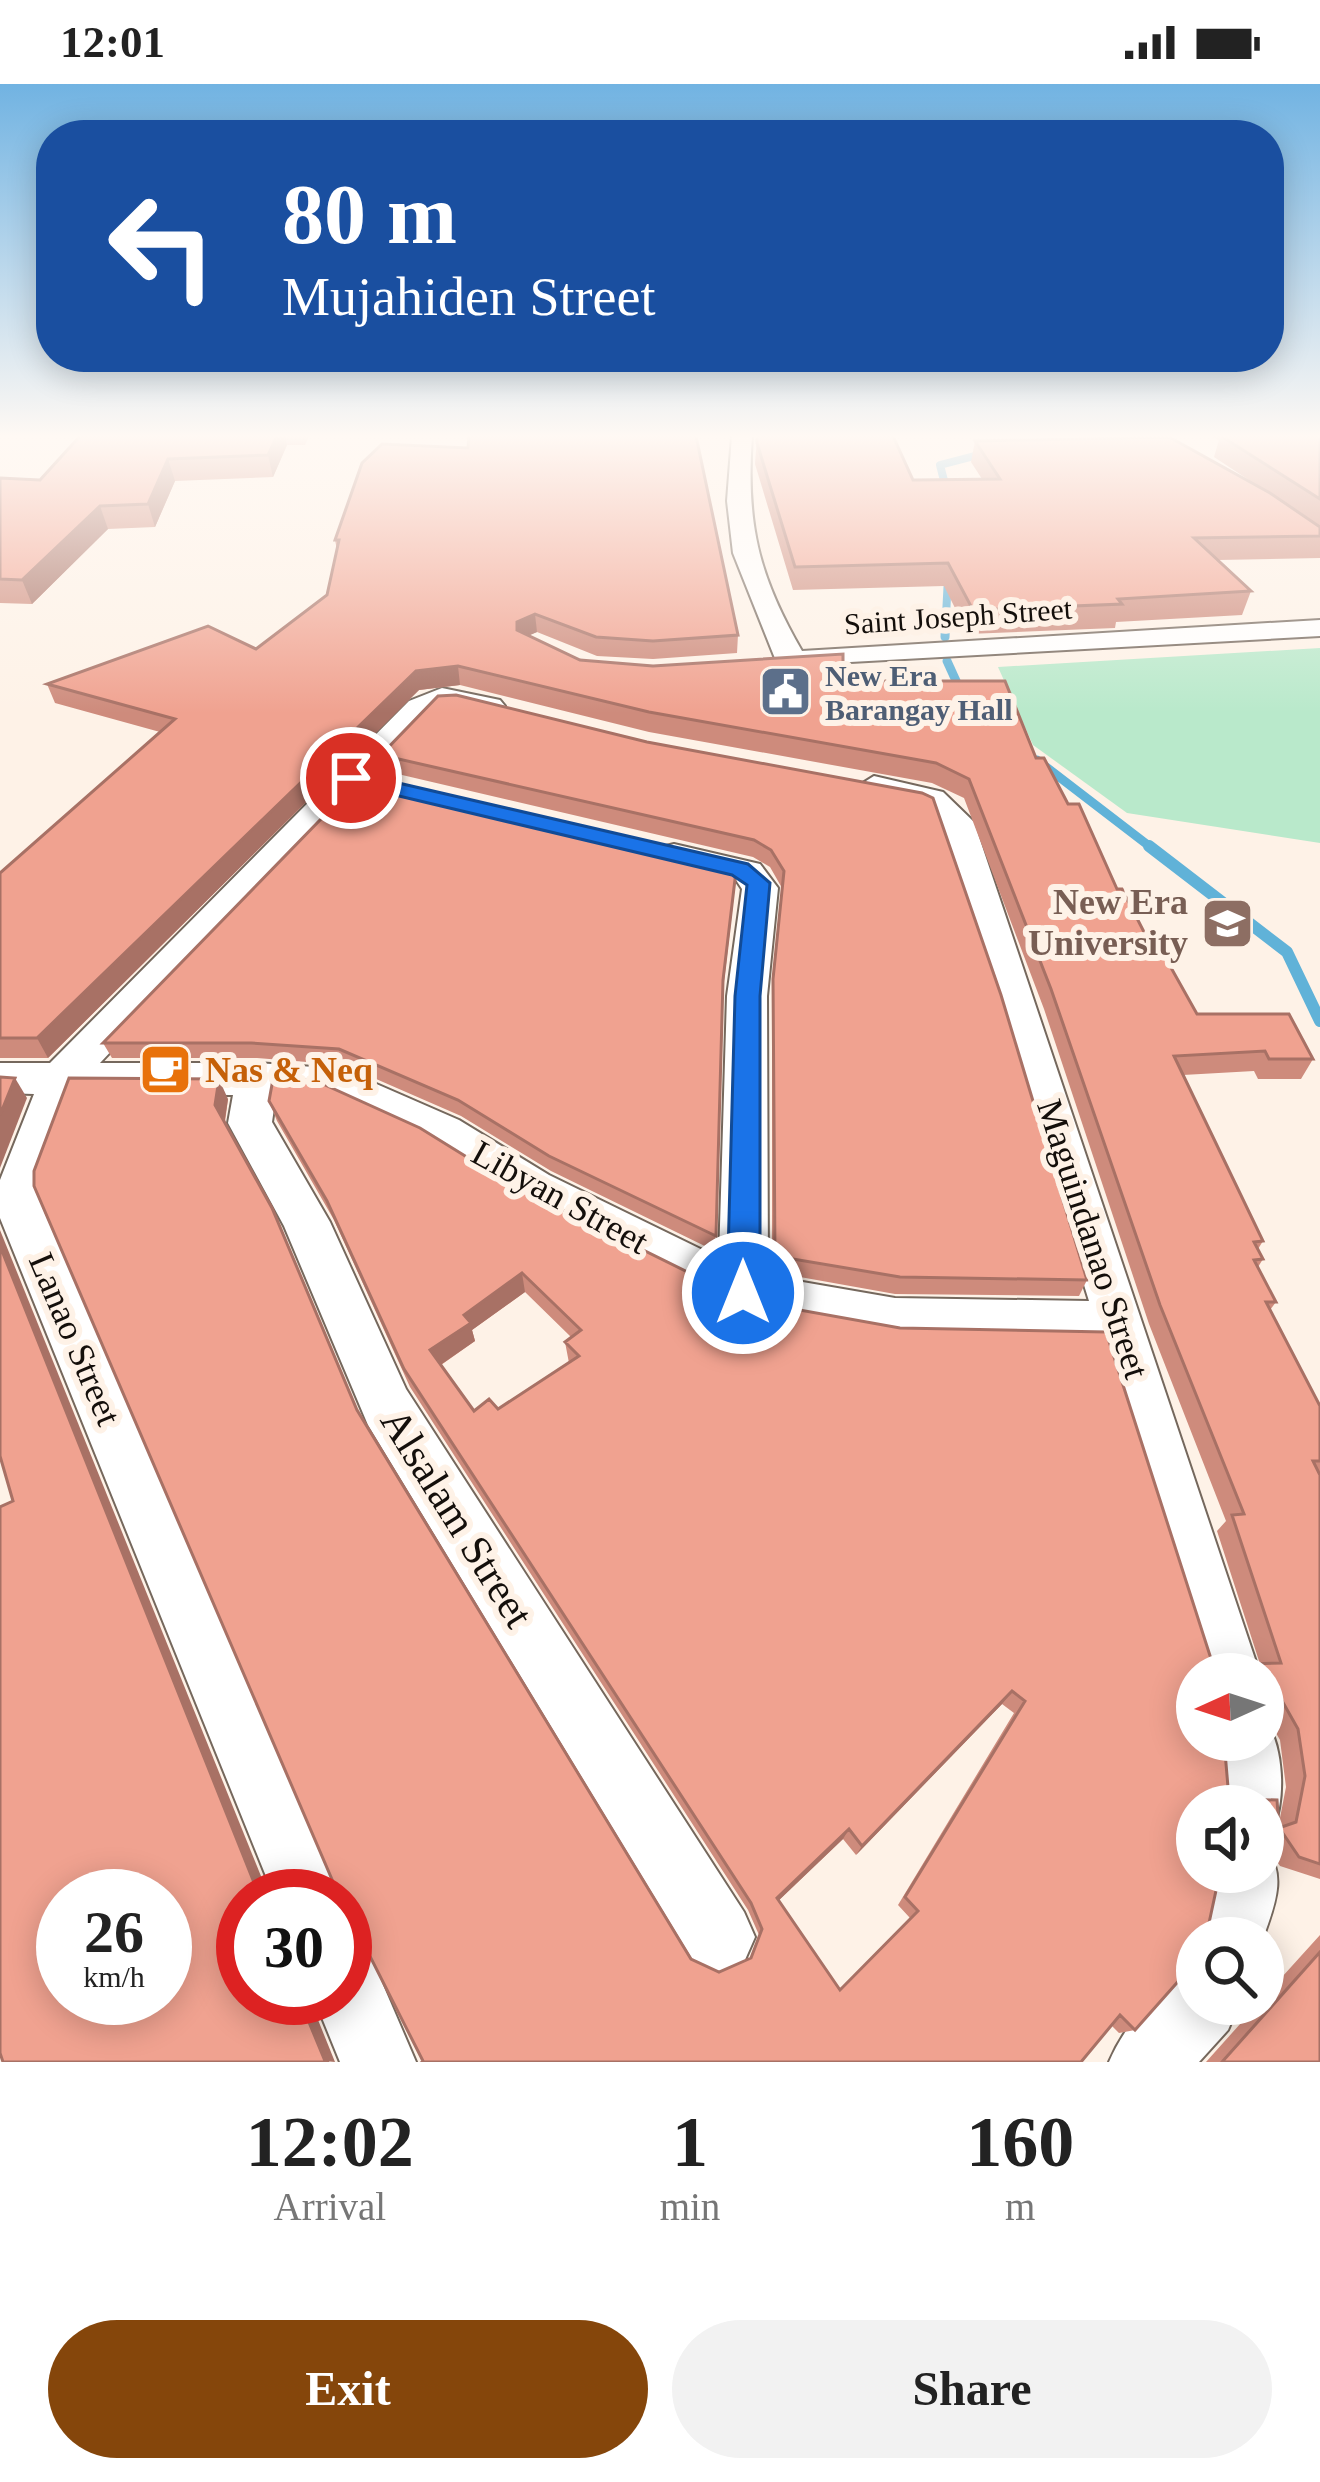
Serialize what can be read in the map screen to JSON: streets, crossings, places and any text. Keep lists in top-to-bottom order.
{
  "streets": {
    "street": [
      "Saint Joseph Street",
      "Libyan Street",
      "Maguindanao Street",
      "Lanao Street",
      "Alsalam Street"
    ]
  },
  "crossings": [
    ["Libyan Street", "Maguindanao Street"],
    ["Libyan Street", "Lanao Street"],
    ["Libyan Street", "Alsalam Street"]
  ],
  "places": {
    "public building": ["New Era Barangay Hall"],
    "school or university": ["New Era University"],
    "cafe": ["Nas & Neq"]
  },
  "north": "left",
  "page": {
    "status": "12:01",
    "turn": ["80 m", "Mujahiden Street"],
    "speed": "26 km/h",
    "limit": "30",
    "eta": [
      "12:02",
      "Arrival",
      "1",
      "min",
      "160",
      "m"
    ],
    "buttons": ["Exit", "Share"]
  }
}
